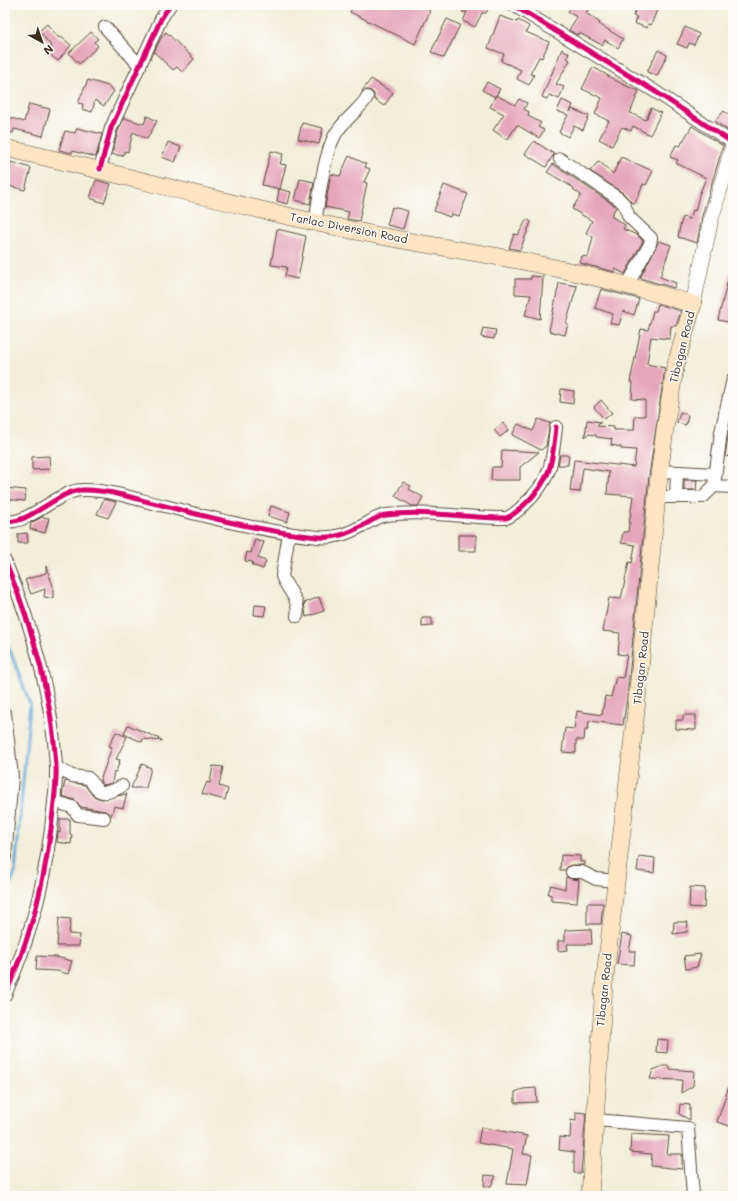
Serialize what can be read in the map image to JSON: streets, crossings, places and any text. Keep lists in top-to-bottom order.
{
  "streets": {
    "main road": ["Tarlac Diversion Road", "Tibagan Road"]
  },
  "crossings": [
    ["Tarlac Diversion Road", "Tibagan Road"]
  ],
  "north": "bottom right"
}
